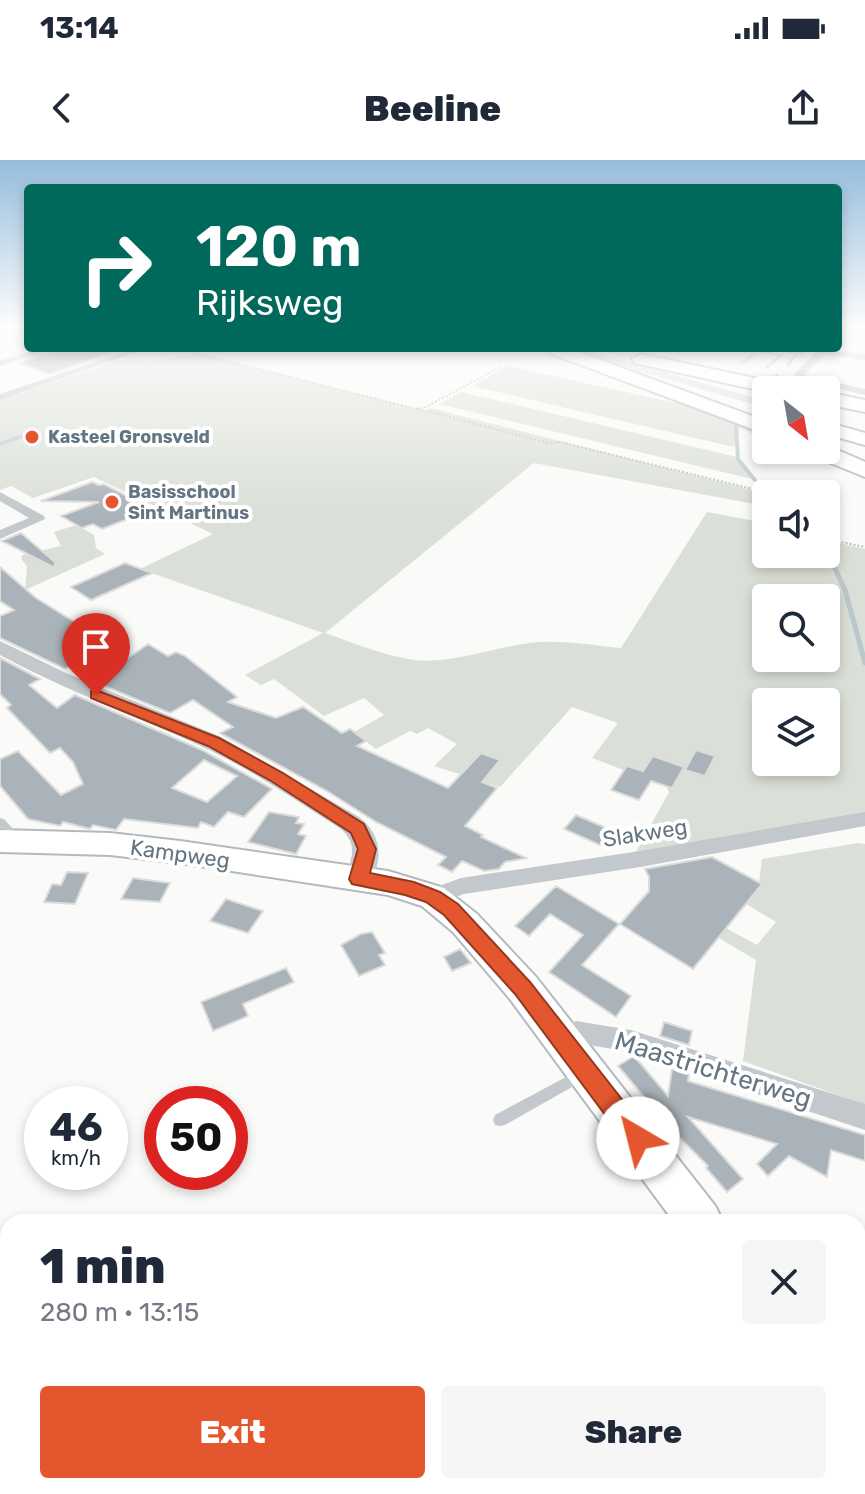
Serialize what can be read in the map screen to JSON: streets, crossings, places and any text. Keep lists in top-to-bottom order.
{
  "streets": {
    "main road": ["Kampweg"],
    "street": ["Slakweg", "Maastrichterweg"]
  },
  "crossings": [
    ["Slakweg", "Kampweg"]
  ],
  "places": ["Kasteel Gronsveld", "Basisschool Sint Martinus"],
  "north": "bottom right",
  "page": {
    "status": "13:14",
    "header": "Beeline",
    "turn": ["120 m", "Rijksweg"],
    "speed": "46 km/h",
    "limit": "50",
    "heading": ["1 min", "280 m · 13:15"],
    "buttons": ["Exit", "Share"]
  }
}
